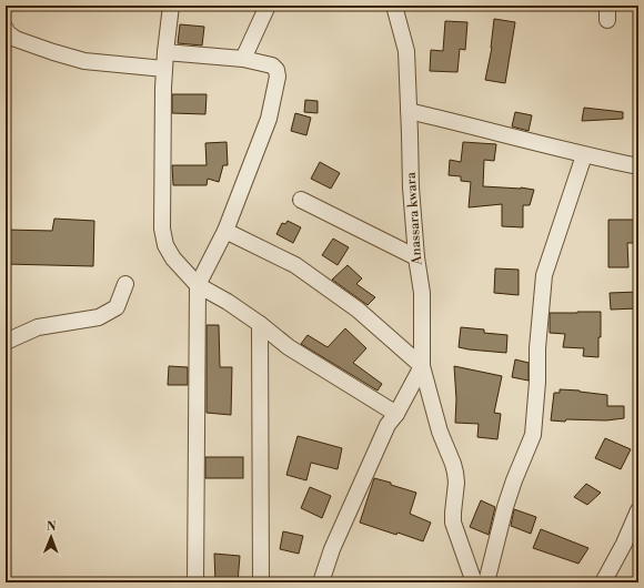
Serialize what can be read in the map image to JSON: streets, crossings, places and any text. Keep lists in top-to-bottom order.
{
  "streets": {
    "street": ["Anassara kwara"]
  },
  "north": "top"
}
